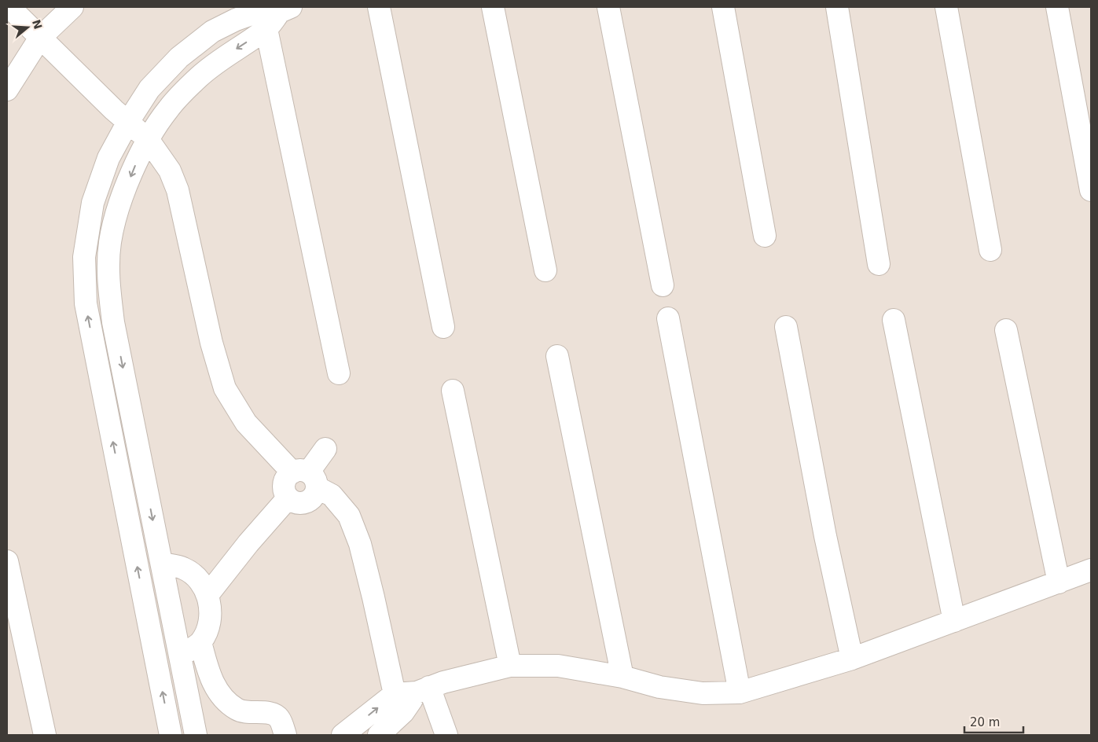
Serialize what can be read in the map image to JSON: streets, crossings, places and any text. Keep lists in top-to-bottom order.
{
  "scale_bar": "20 m",
  "north": "right"
}
